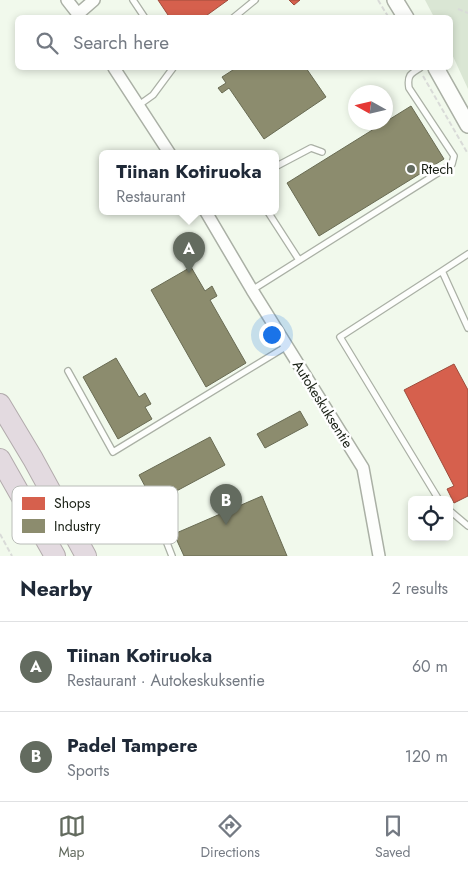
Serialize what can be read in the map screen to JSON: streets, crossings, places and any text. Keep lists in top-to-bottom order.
{
  "streets": {
    "street": ["Autokeskuksentie"]
  },
  "places": ["Rtech"],
  "legend": ["Shops", "Industry"],
  "north": "left",
  "page": {
    "search": "Search here",
    "popup": ["Tiinan Kotiruoka", "Restaurant"],
    "pins": ["A", "B"],
    "heading": ["Nearby", "2 results"],
    "list": [
      {
        "mark": "A",
        "name": "Tiinan Kotiruoka",
        "note": "Restaurant · Autokeskuksentie",
        "value": "60 m"
      },
      {
        "mark": "B",
        "name": "Padel Tampere",
        "note": "Sports",
        "value": "120 m"
      }
    ],
    "nav": ["Map", "Directions", "Saved"]
  }
}
